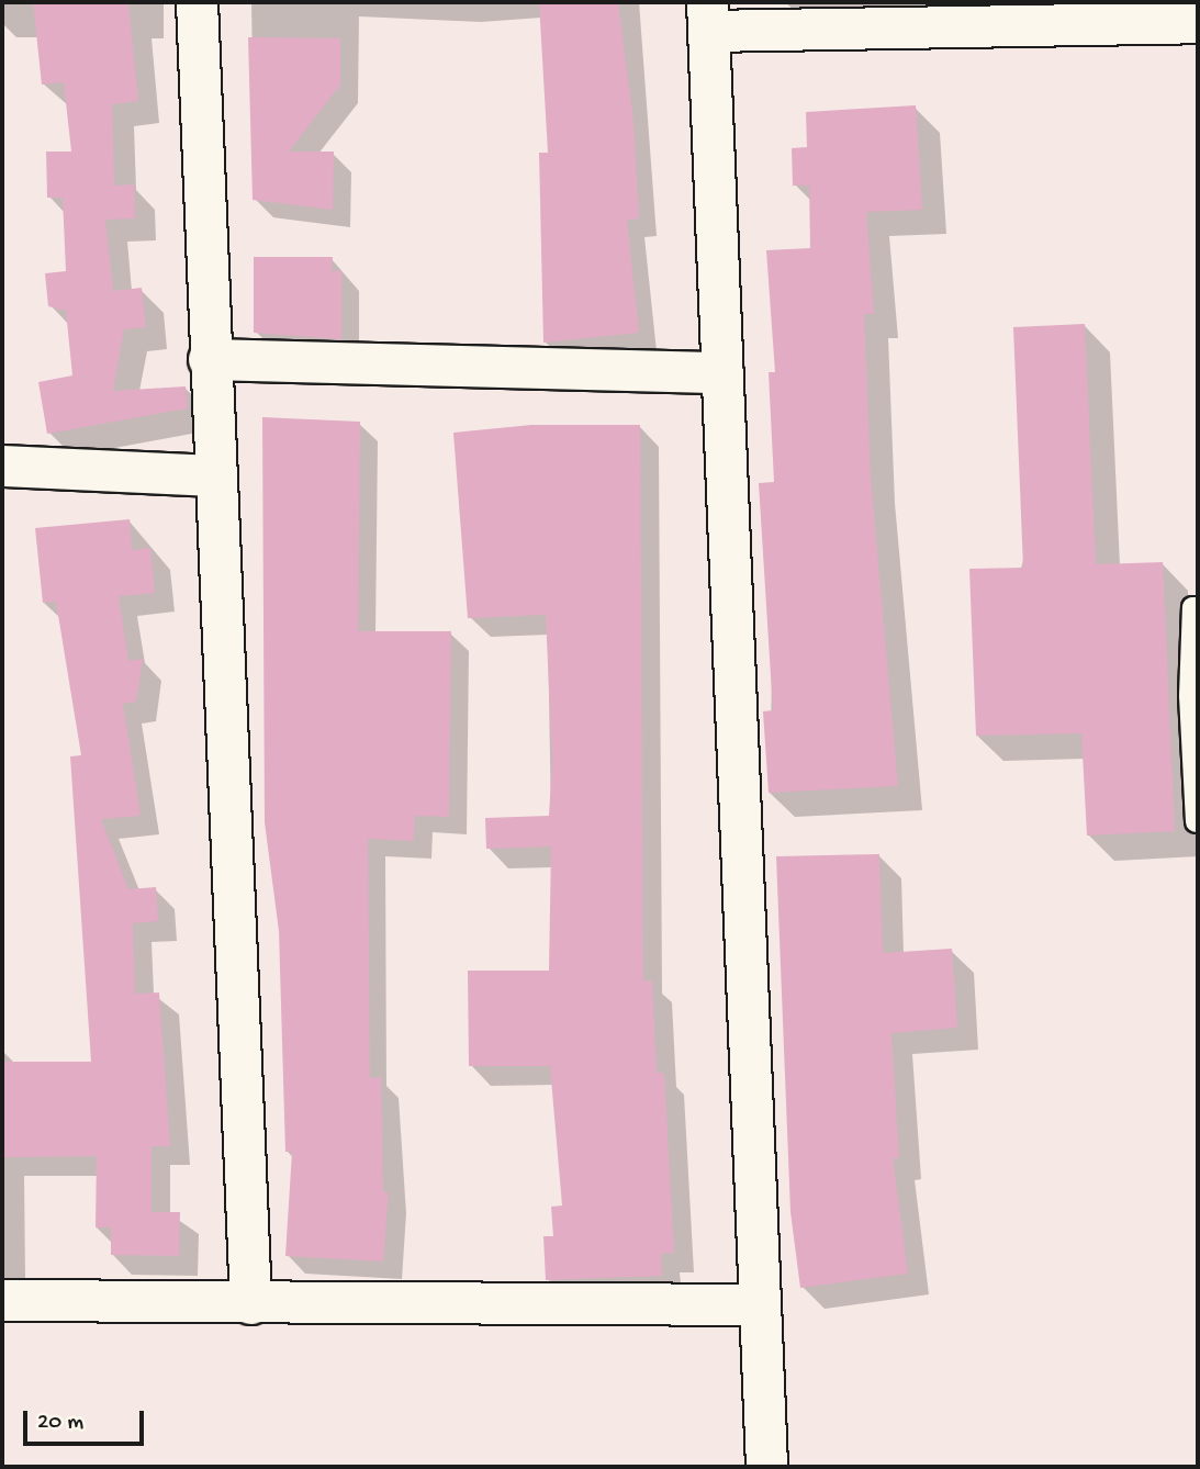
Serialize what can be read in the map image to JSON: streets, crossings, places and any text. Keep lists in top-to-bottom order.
{
  "scale_bar": "20 m"
}
